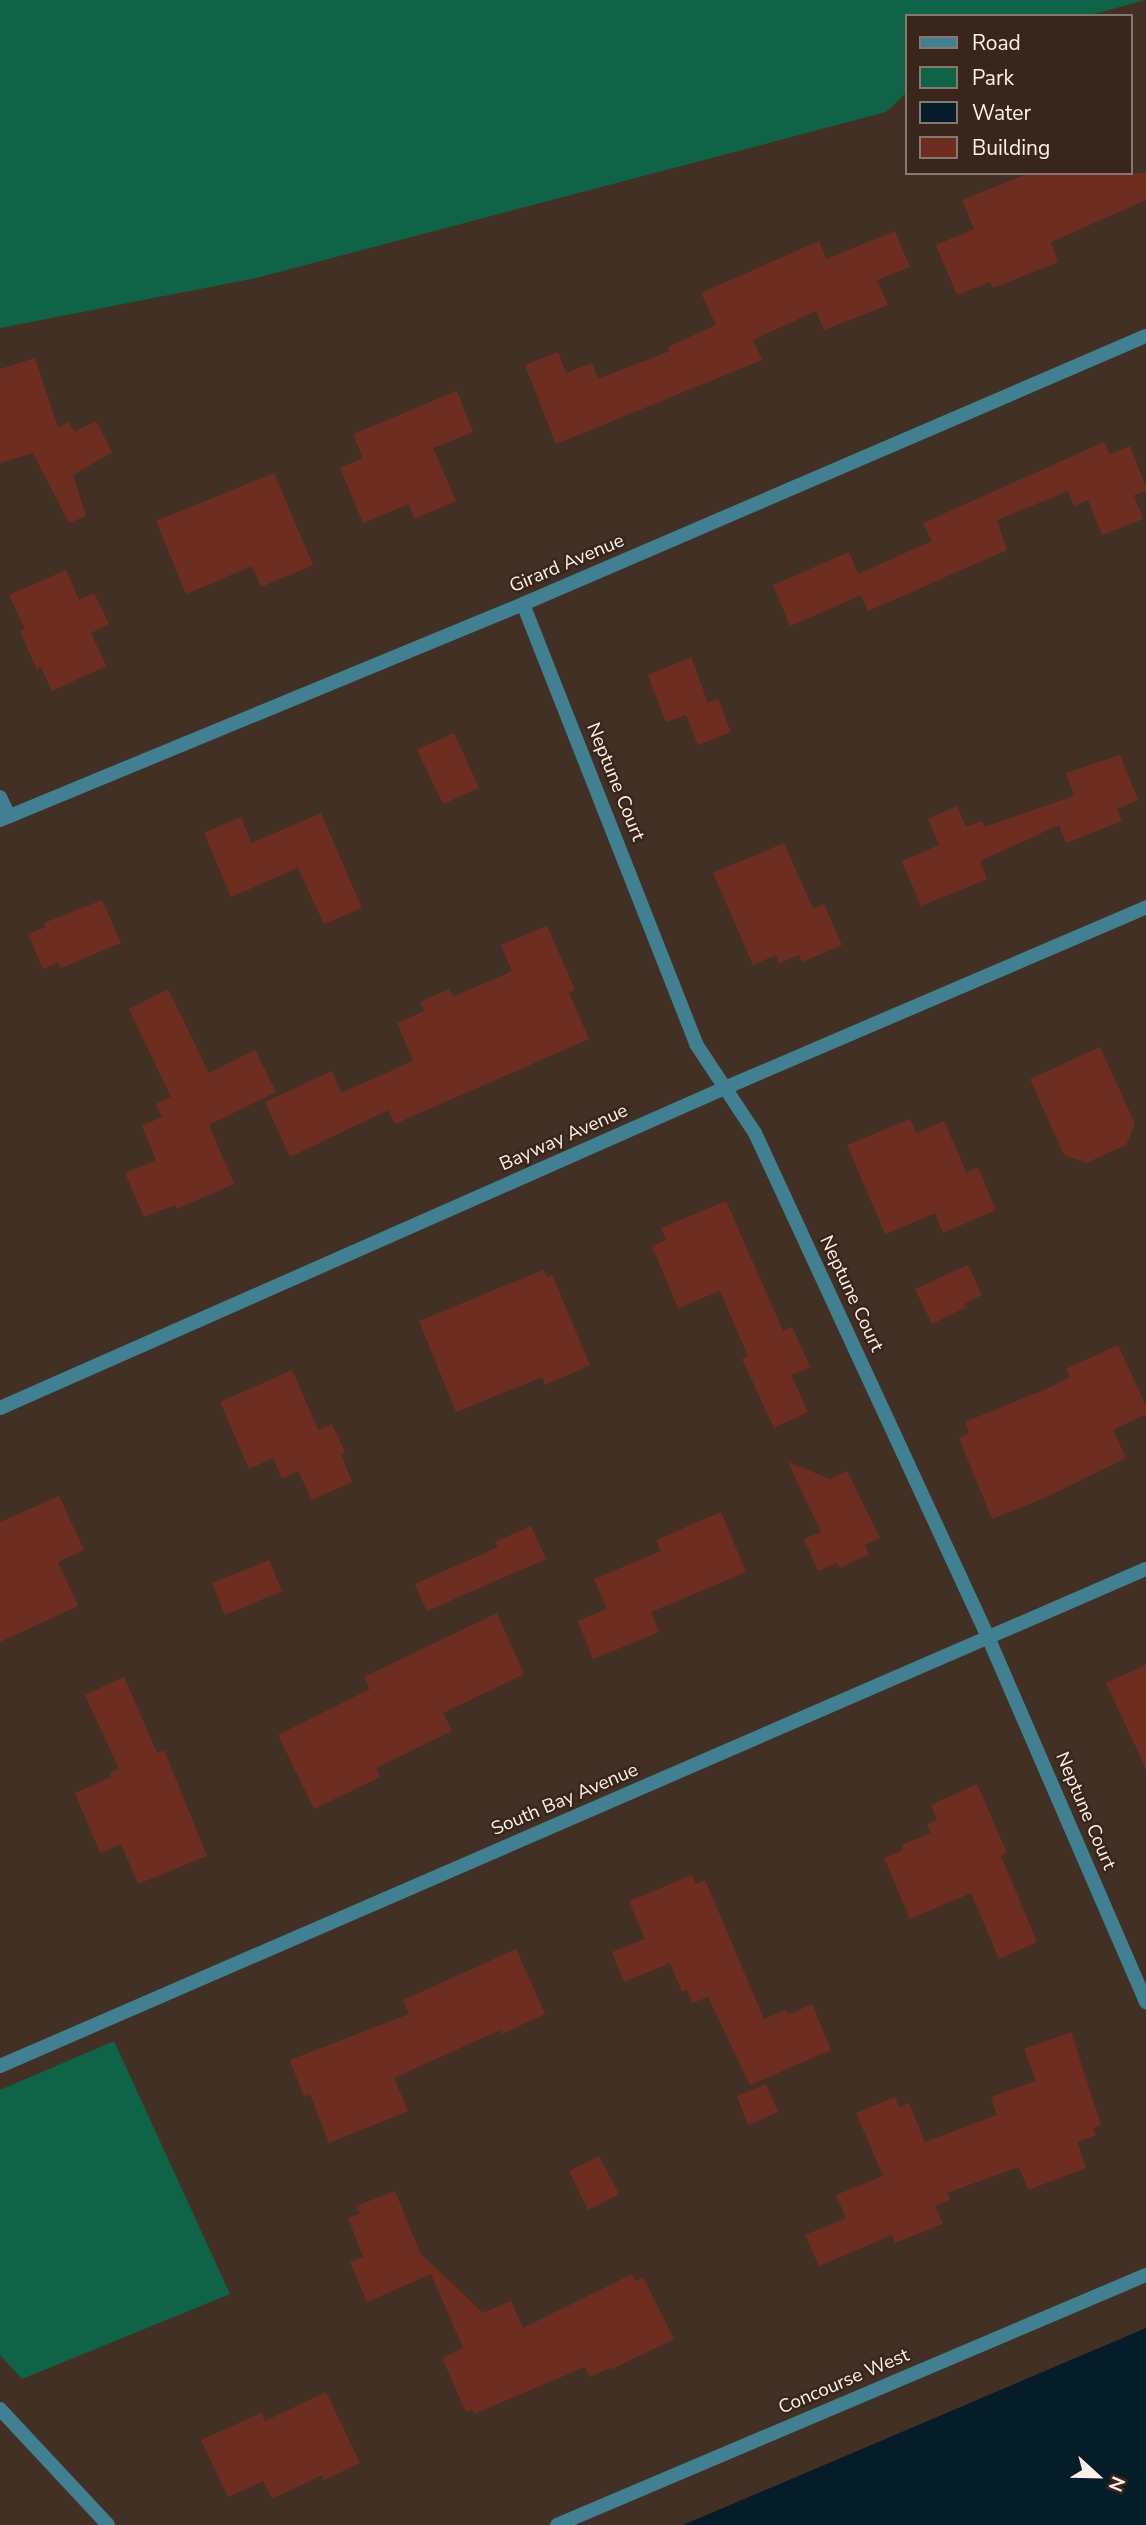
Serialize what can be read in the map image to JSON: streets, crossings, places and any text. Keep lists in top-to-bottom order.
{
  "streets": {
    "street": [
      "Girard Avenue",
      "Neptune Court",
      "Bayway Avenue",
      "South Bay Avenue",
      "Concourse West"
    ]
  },
  "crossings": [
    ["Girard Avenue", "Neptune Court"],
    ["Neptune Court", "Bayway Avenue"],
    ["Neptune Court", "South Bay Avenue"]
  ],
  "legend": [
    "Road",
    "Park",
    "Water",
    "Building"
  ],
  "north": "right"
}
